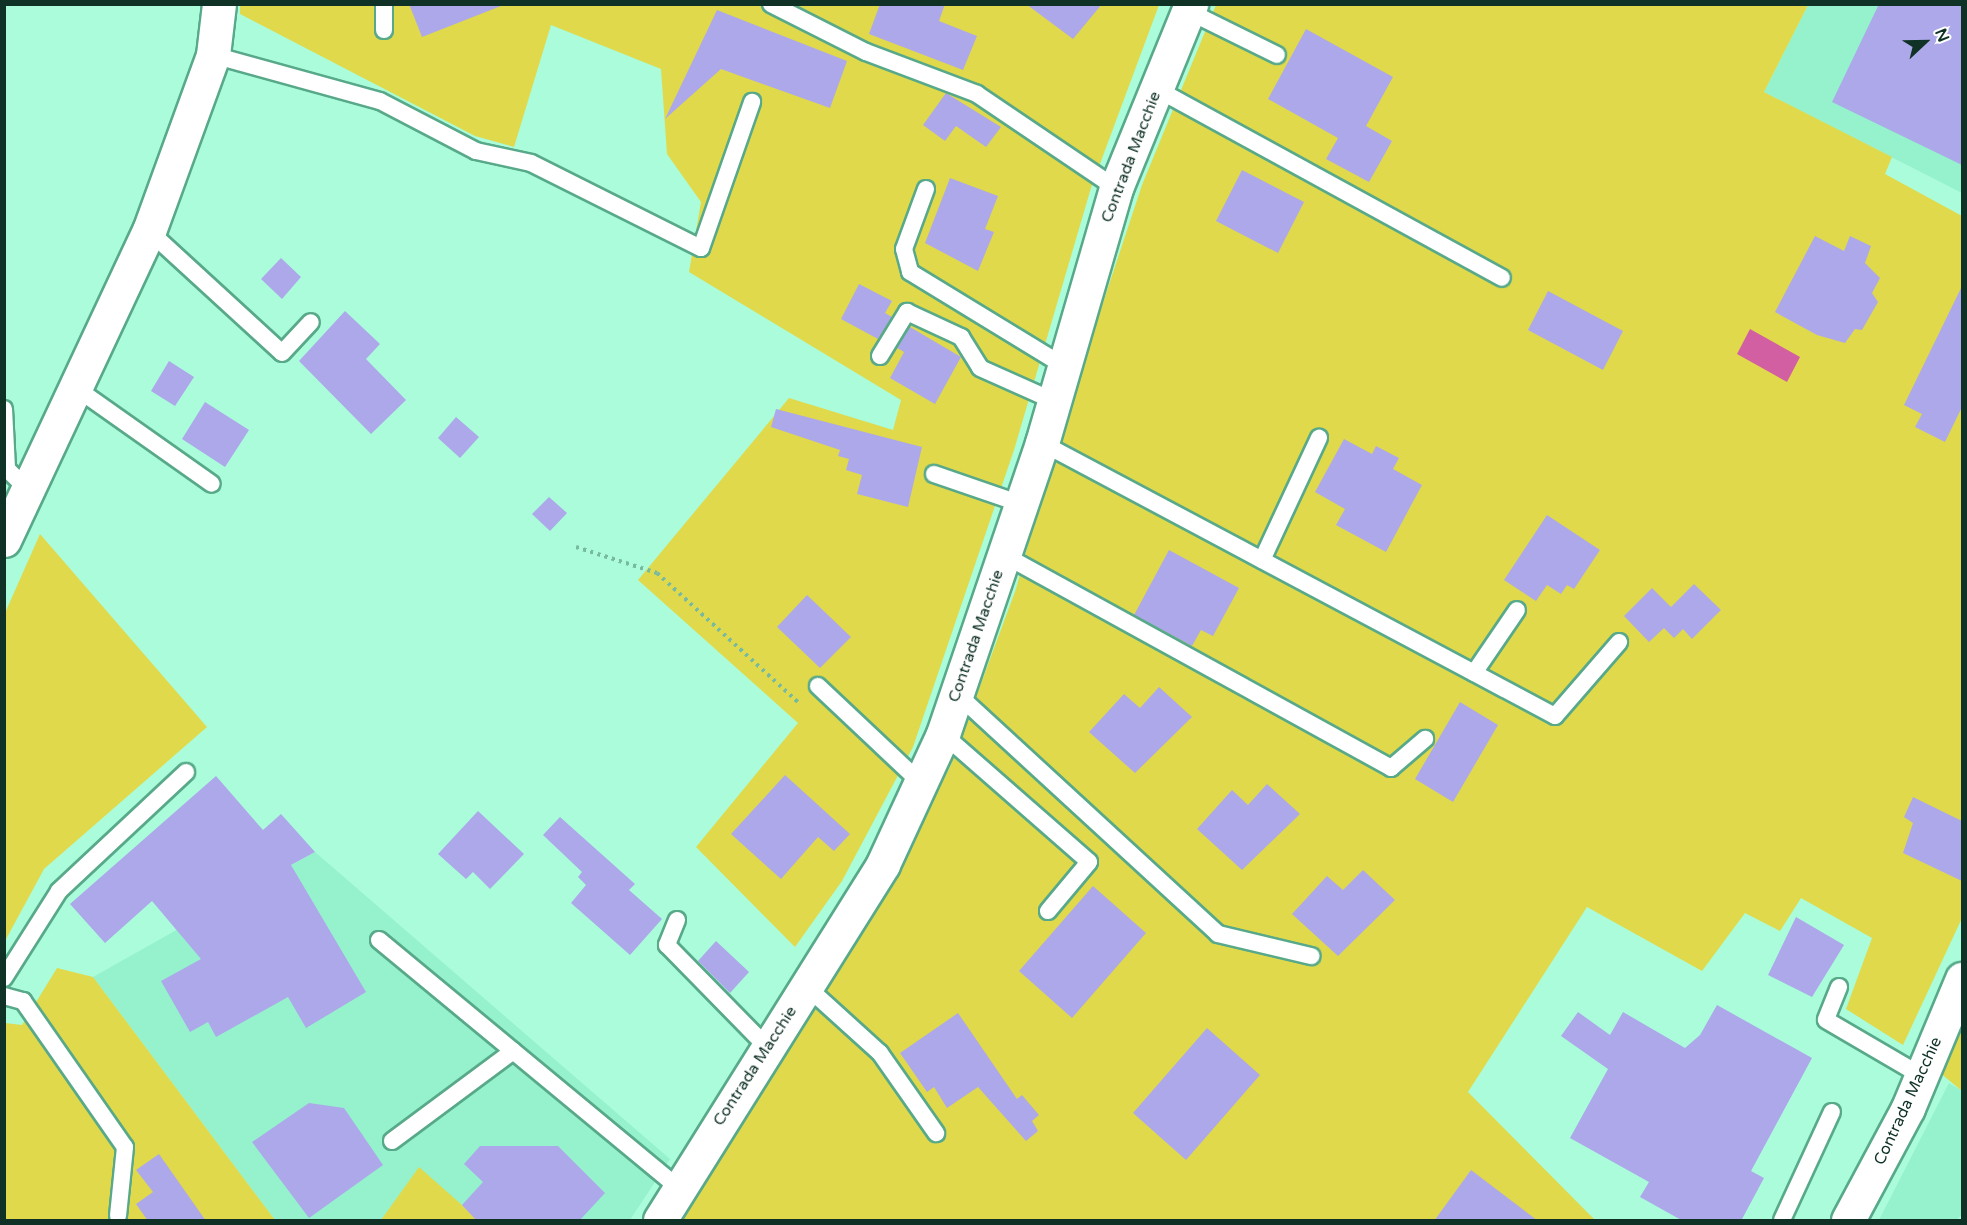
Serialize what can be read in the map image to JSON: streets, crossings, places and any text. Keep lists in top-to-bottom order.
{
  "streets": {
    "street": ["Contrada Macchie"]
  },
  "north": "right"
}
